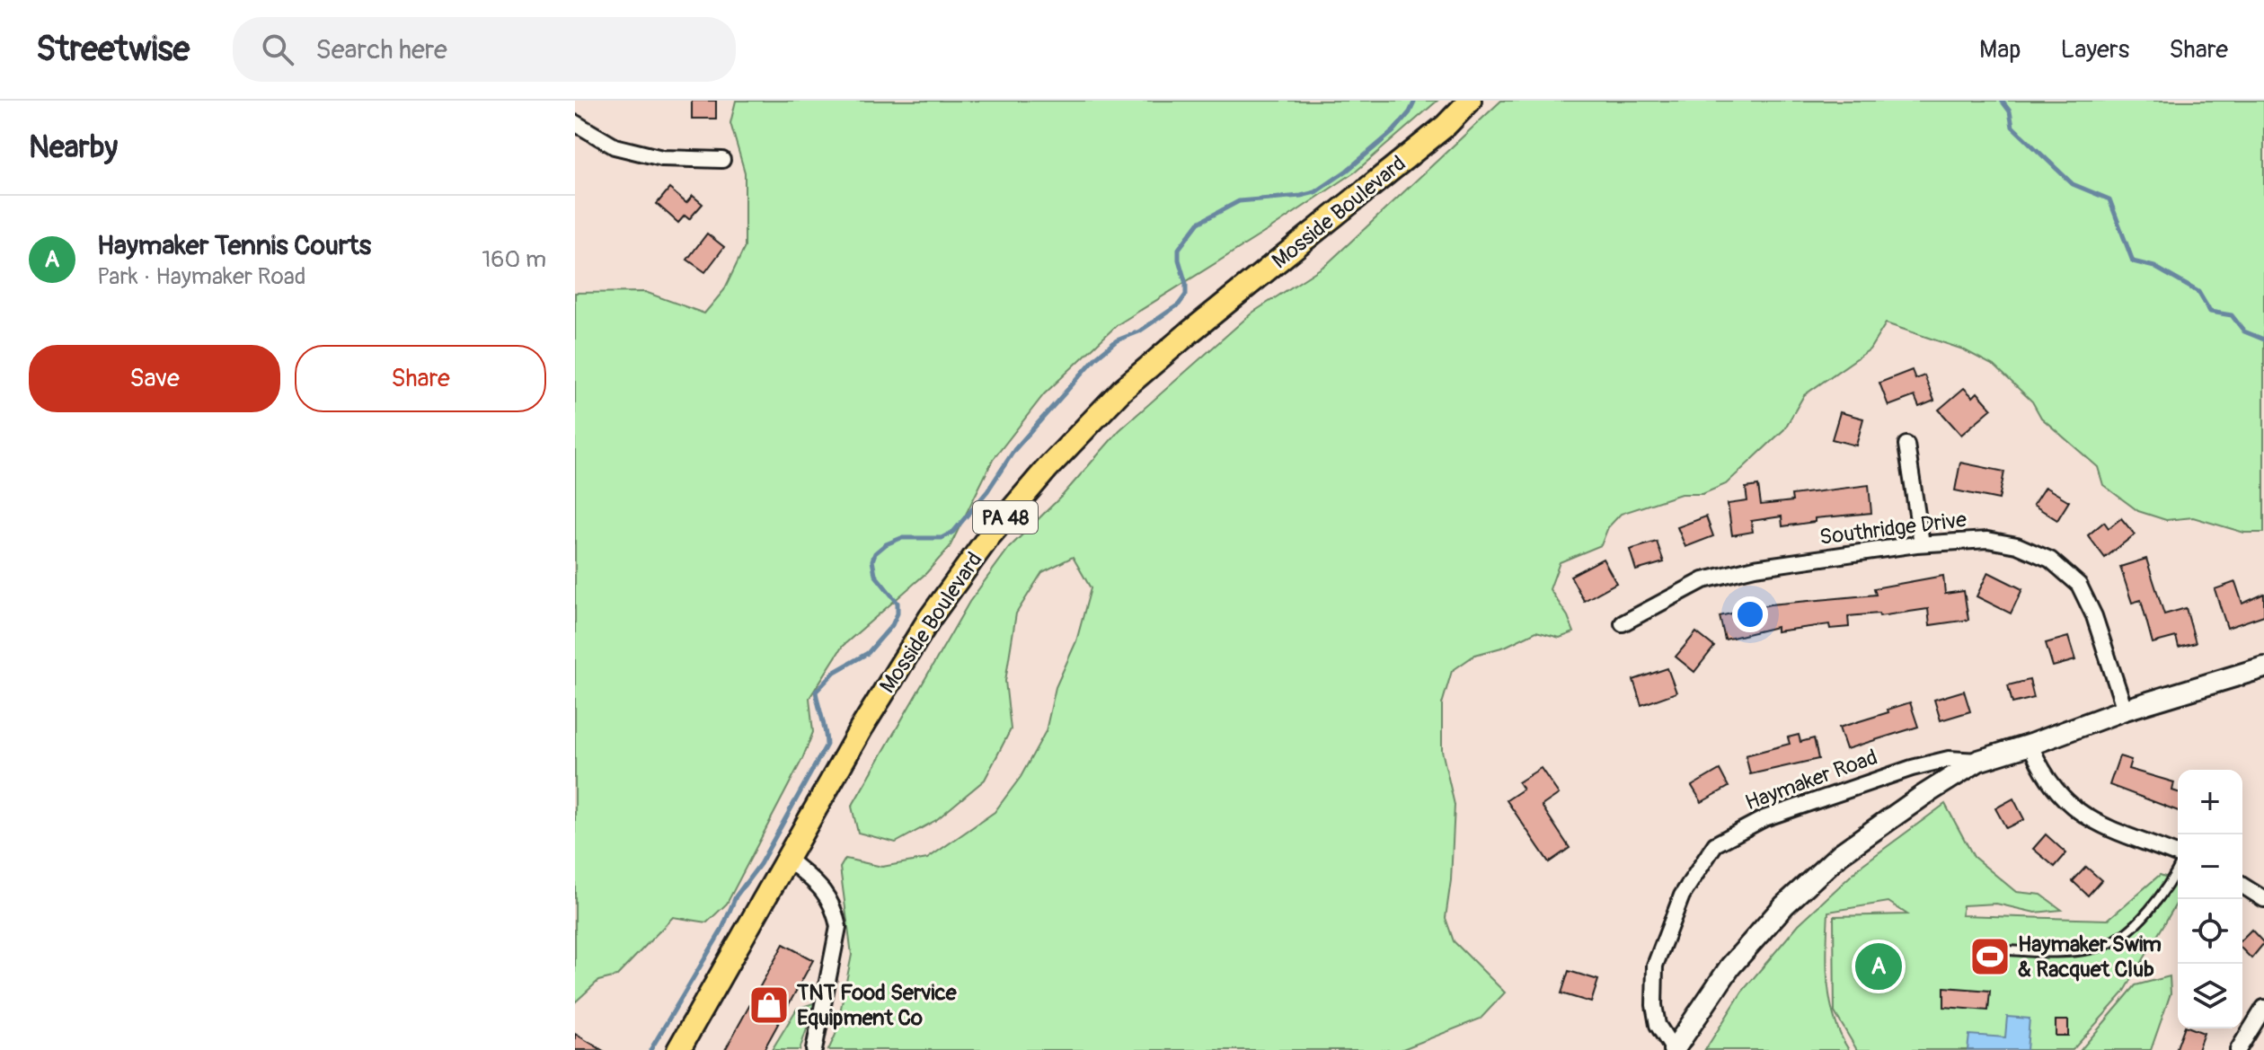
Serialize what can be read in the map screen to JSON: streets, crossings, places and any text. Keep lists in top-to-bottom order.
{
  "streets": {
    "main road": ["Mosside Boulevard", "PA 48", "Haymaker Road"],
    "street": ["Southridge Drive"]
  },
  "crossings": [
    ["Southridge Drive", "Haymaker Road"]
  ],
  "places": {
    "sports": ["Haymaker Swim & Racquet Club"],
    "shop": ["TNT Food Service Equipment Co"]
  },
  "page": {
    "header": "Streetwise",
    "search": "Search here",
    "nav": ["Map", "Layers", "Share"],
    "heading": "Nearby",
    "list": [
      {
        "mark": "A",
        "name": "Haymaker Tennis Courts",
        "note": "Park · Haymaker Road",
        "value": "160 m"
      }
    ],
    "buttons": ["Save", "Share"],
    "map_buttons": ["+", "−"],
    "pins": "A"
  }
}
